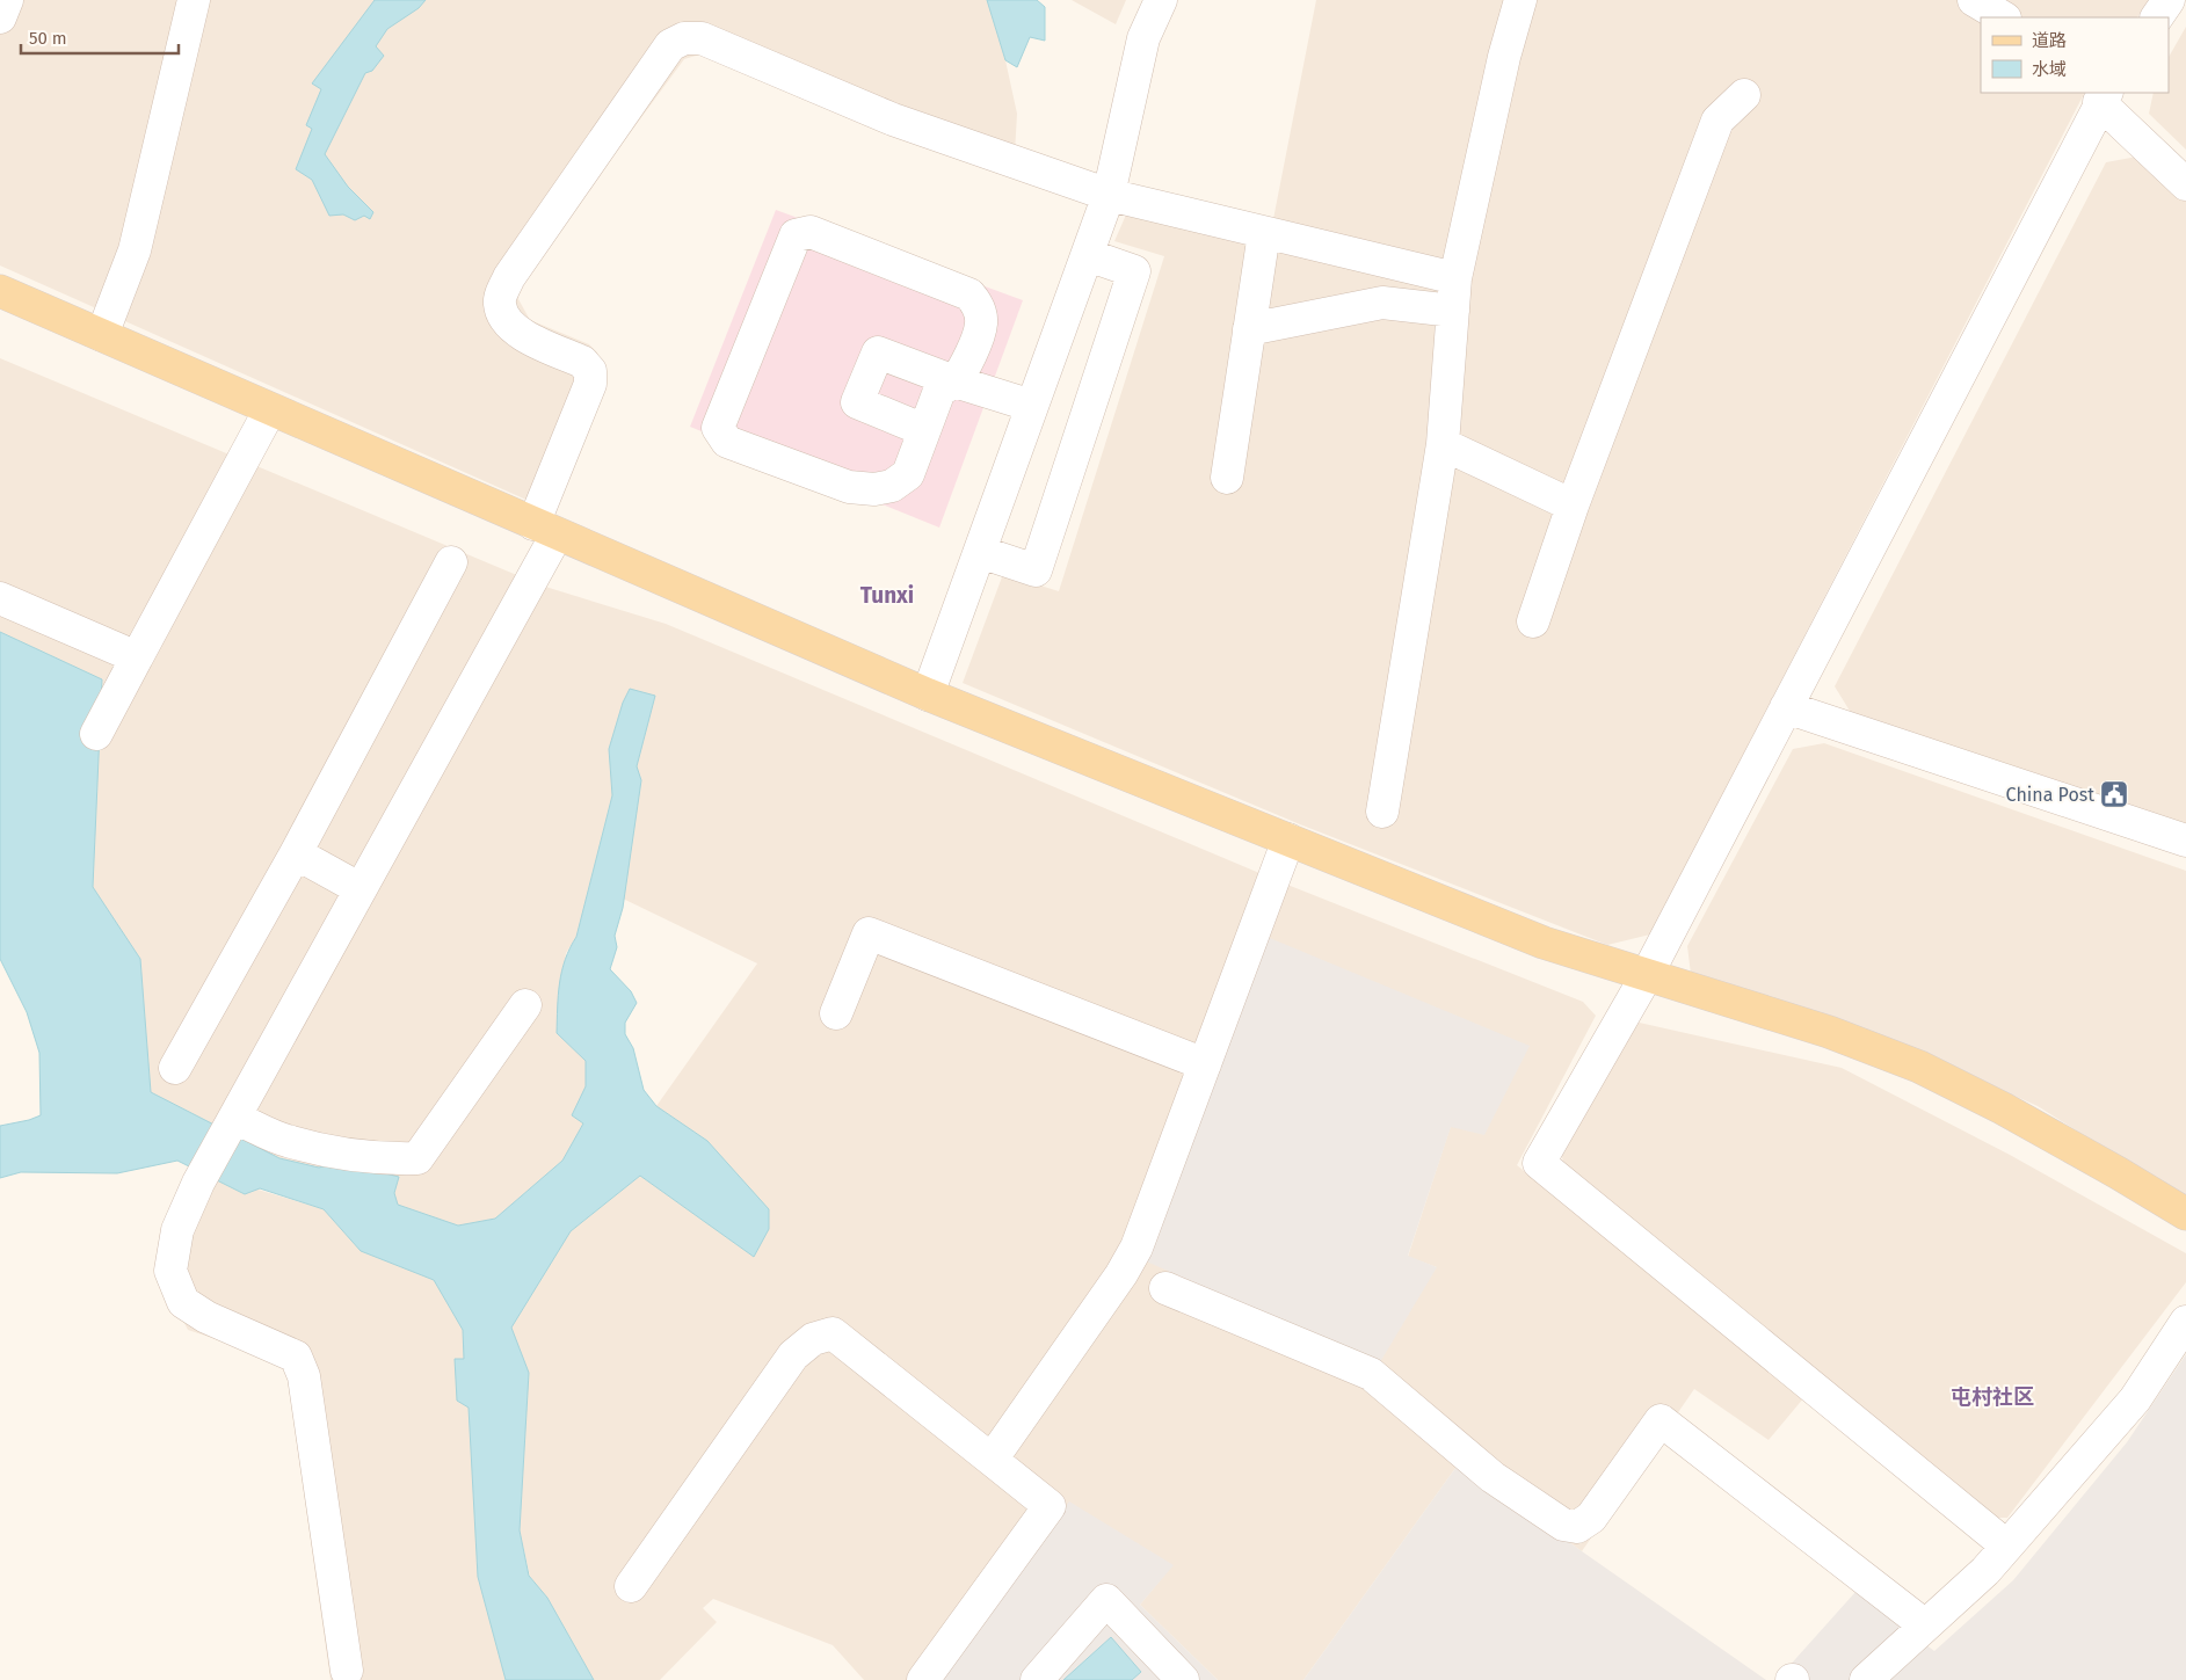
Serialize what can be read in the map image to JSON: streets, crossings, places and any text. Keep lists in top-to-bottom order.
{
  "districts": ["Tunxi", "屯村社区"],
  "places": {
    "public building": ["China Post"]
  },
  "legend": ["道路", "水域"],
  "scale_bar": "50 m"
}
